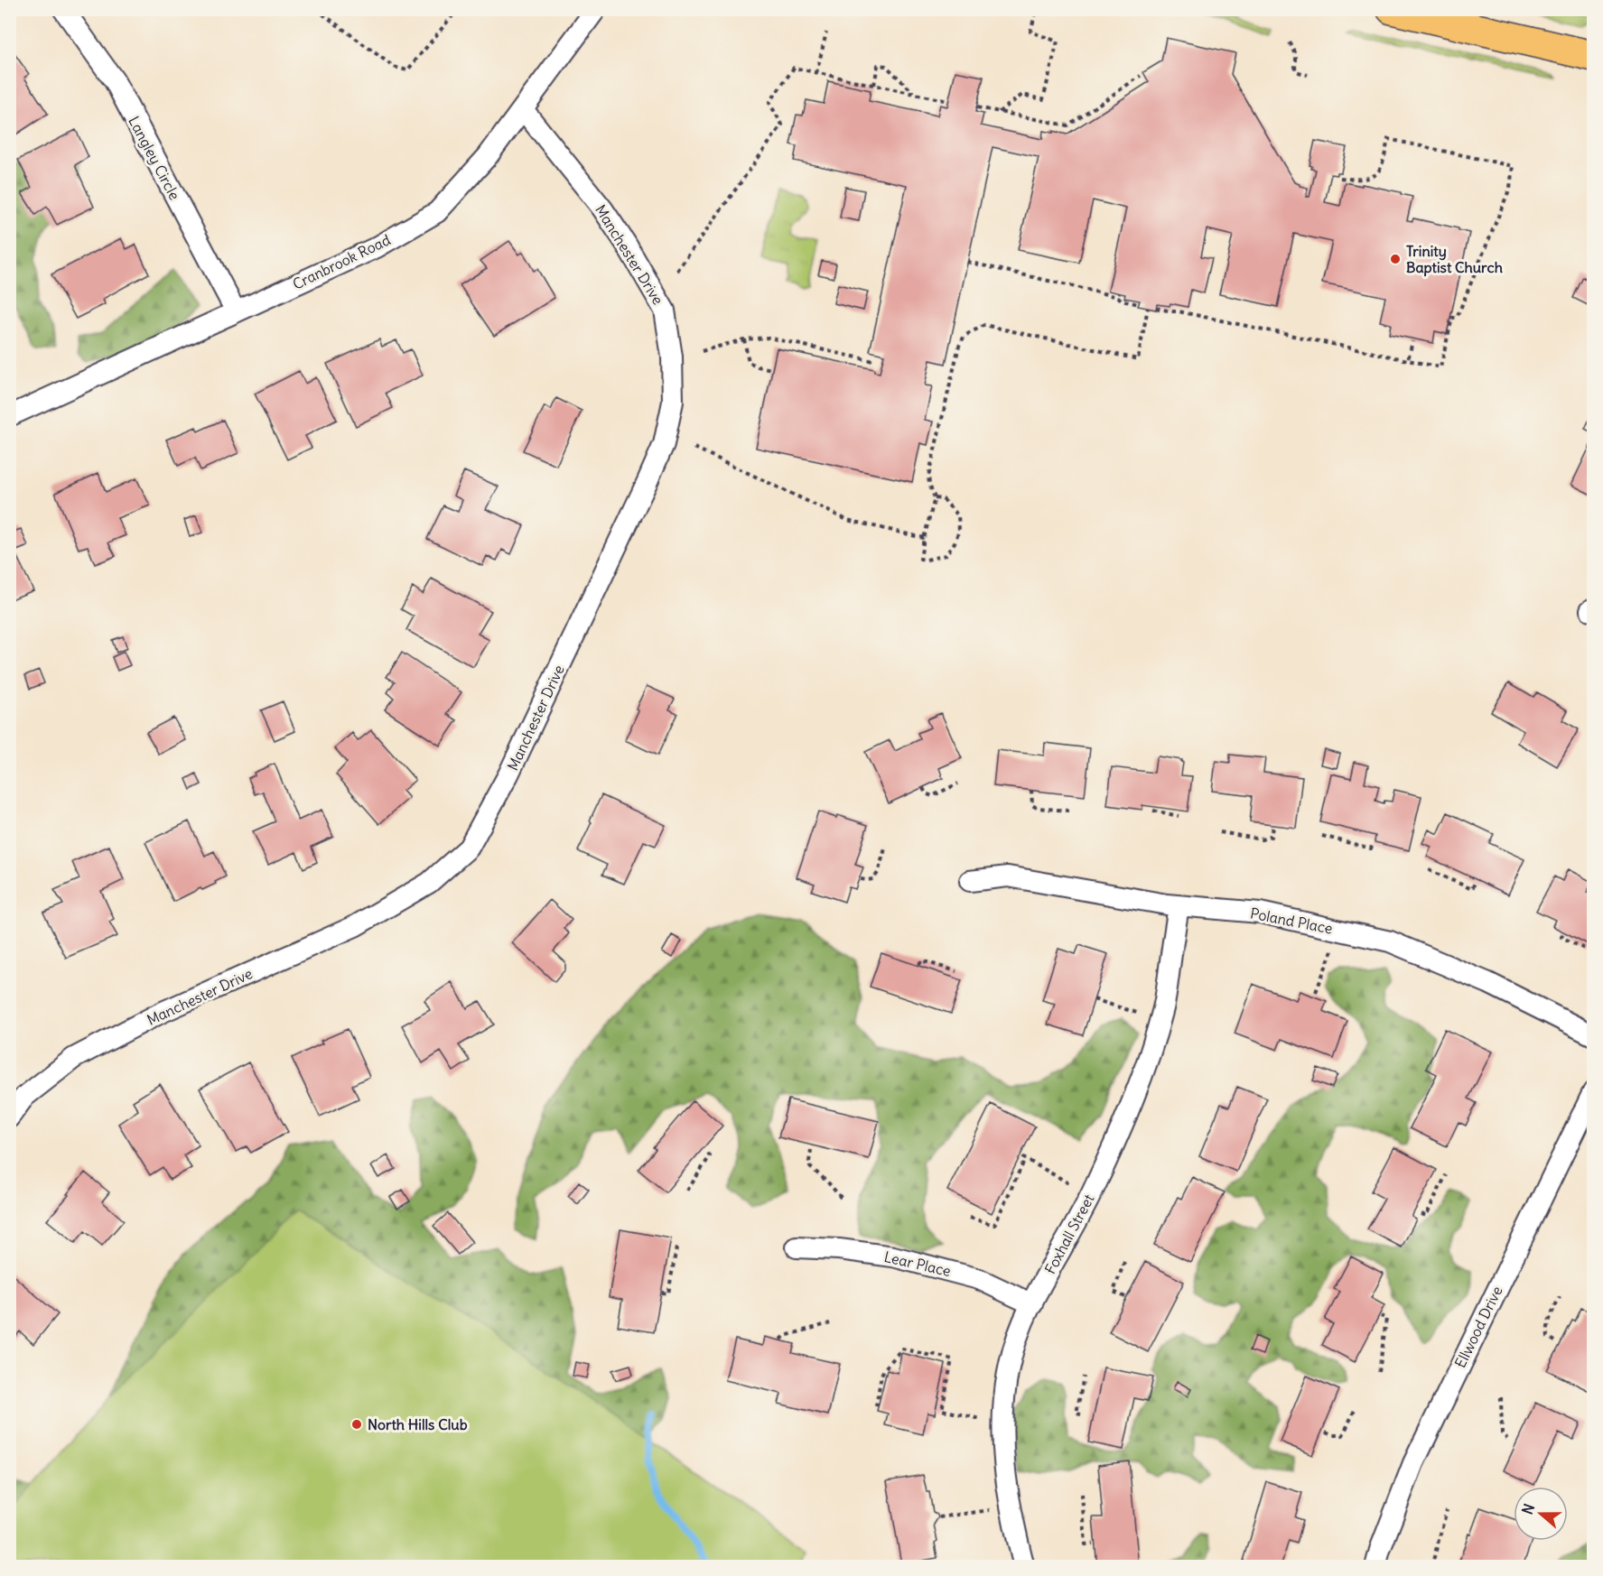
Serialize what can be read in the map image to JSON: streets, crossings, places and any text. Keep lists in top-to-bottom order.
{
  "streets": {
    "street": [
      "Langley Circle",
      "Manchester Drive",
      "Cranbrook Road",
      "Poland Place",
      "Foxhall Street",
      "Lear Place",
      "Ellwood Drive"
    ]
  },
  "crossings": [
    ["Langley Circle", "Cranbrook Road"],
    ["Manchester Drive", "Cranbrook Road"],
    ["Poland Place", "Foxhall Street"],
    ["Foxhall Street", "Lear Place"]
  ],
  "places": ["Trinity Baptist Church", "North Hills Club"],
  "north": "left"
}
